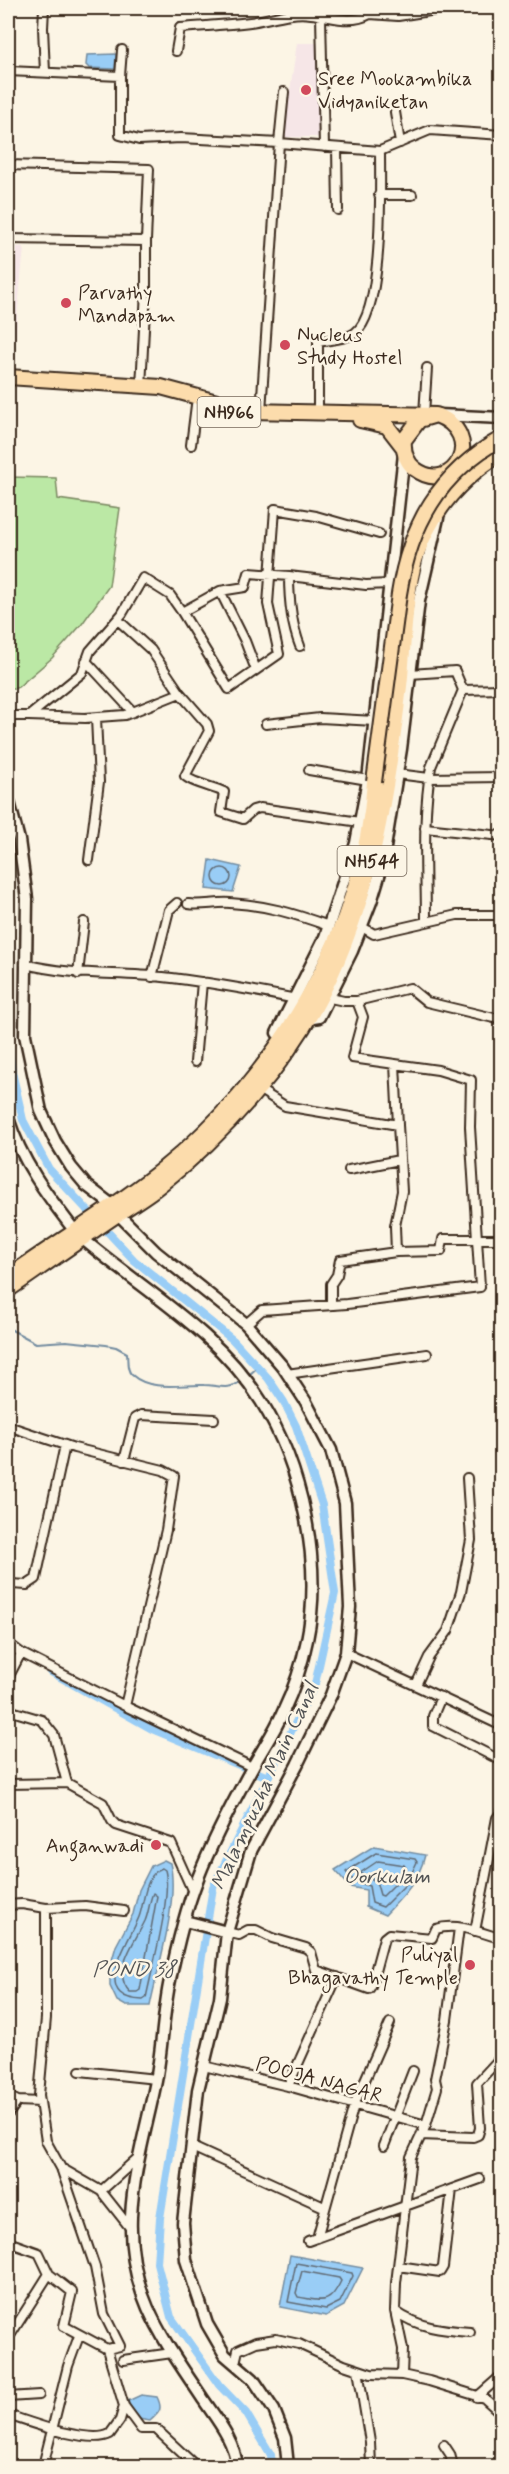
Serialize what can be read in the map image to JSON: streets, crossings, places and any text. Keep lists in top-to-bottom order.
{
  "streets": {
    "highway": ["NH966", "NH544"],
    "street": ["POOJA NAGAR"]
  },
  "water": ["Malampuzha Main Canal", "Oorkulam", "POND 38"],
  "places": [
    "Sree Mookambika Vidyaniketan",
    "Parvathy Mandapam",
    "Nucleus Study Hostel",
    "Anganwadi",
    "Puliyal Bhagavathy Temple"
  ]
}
